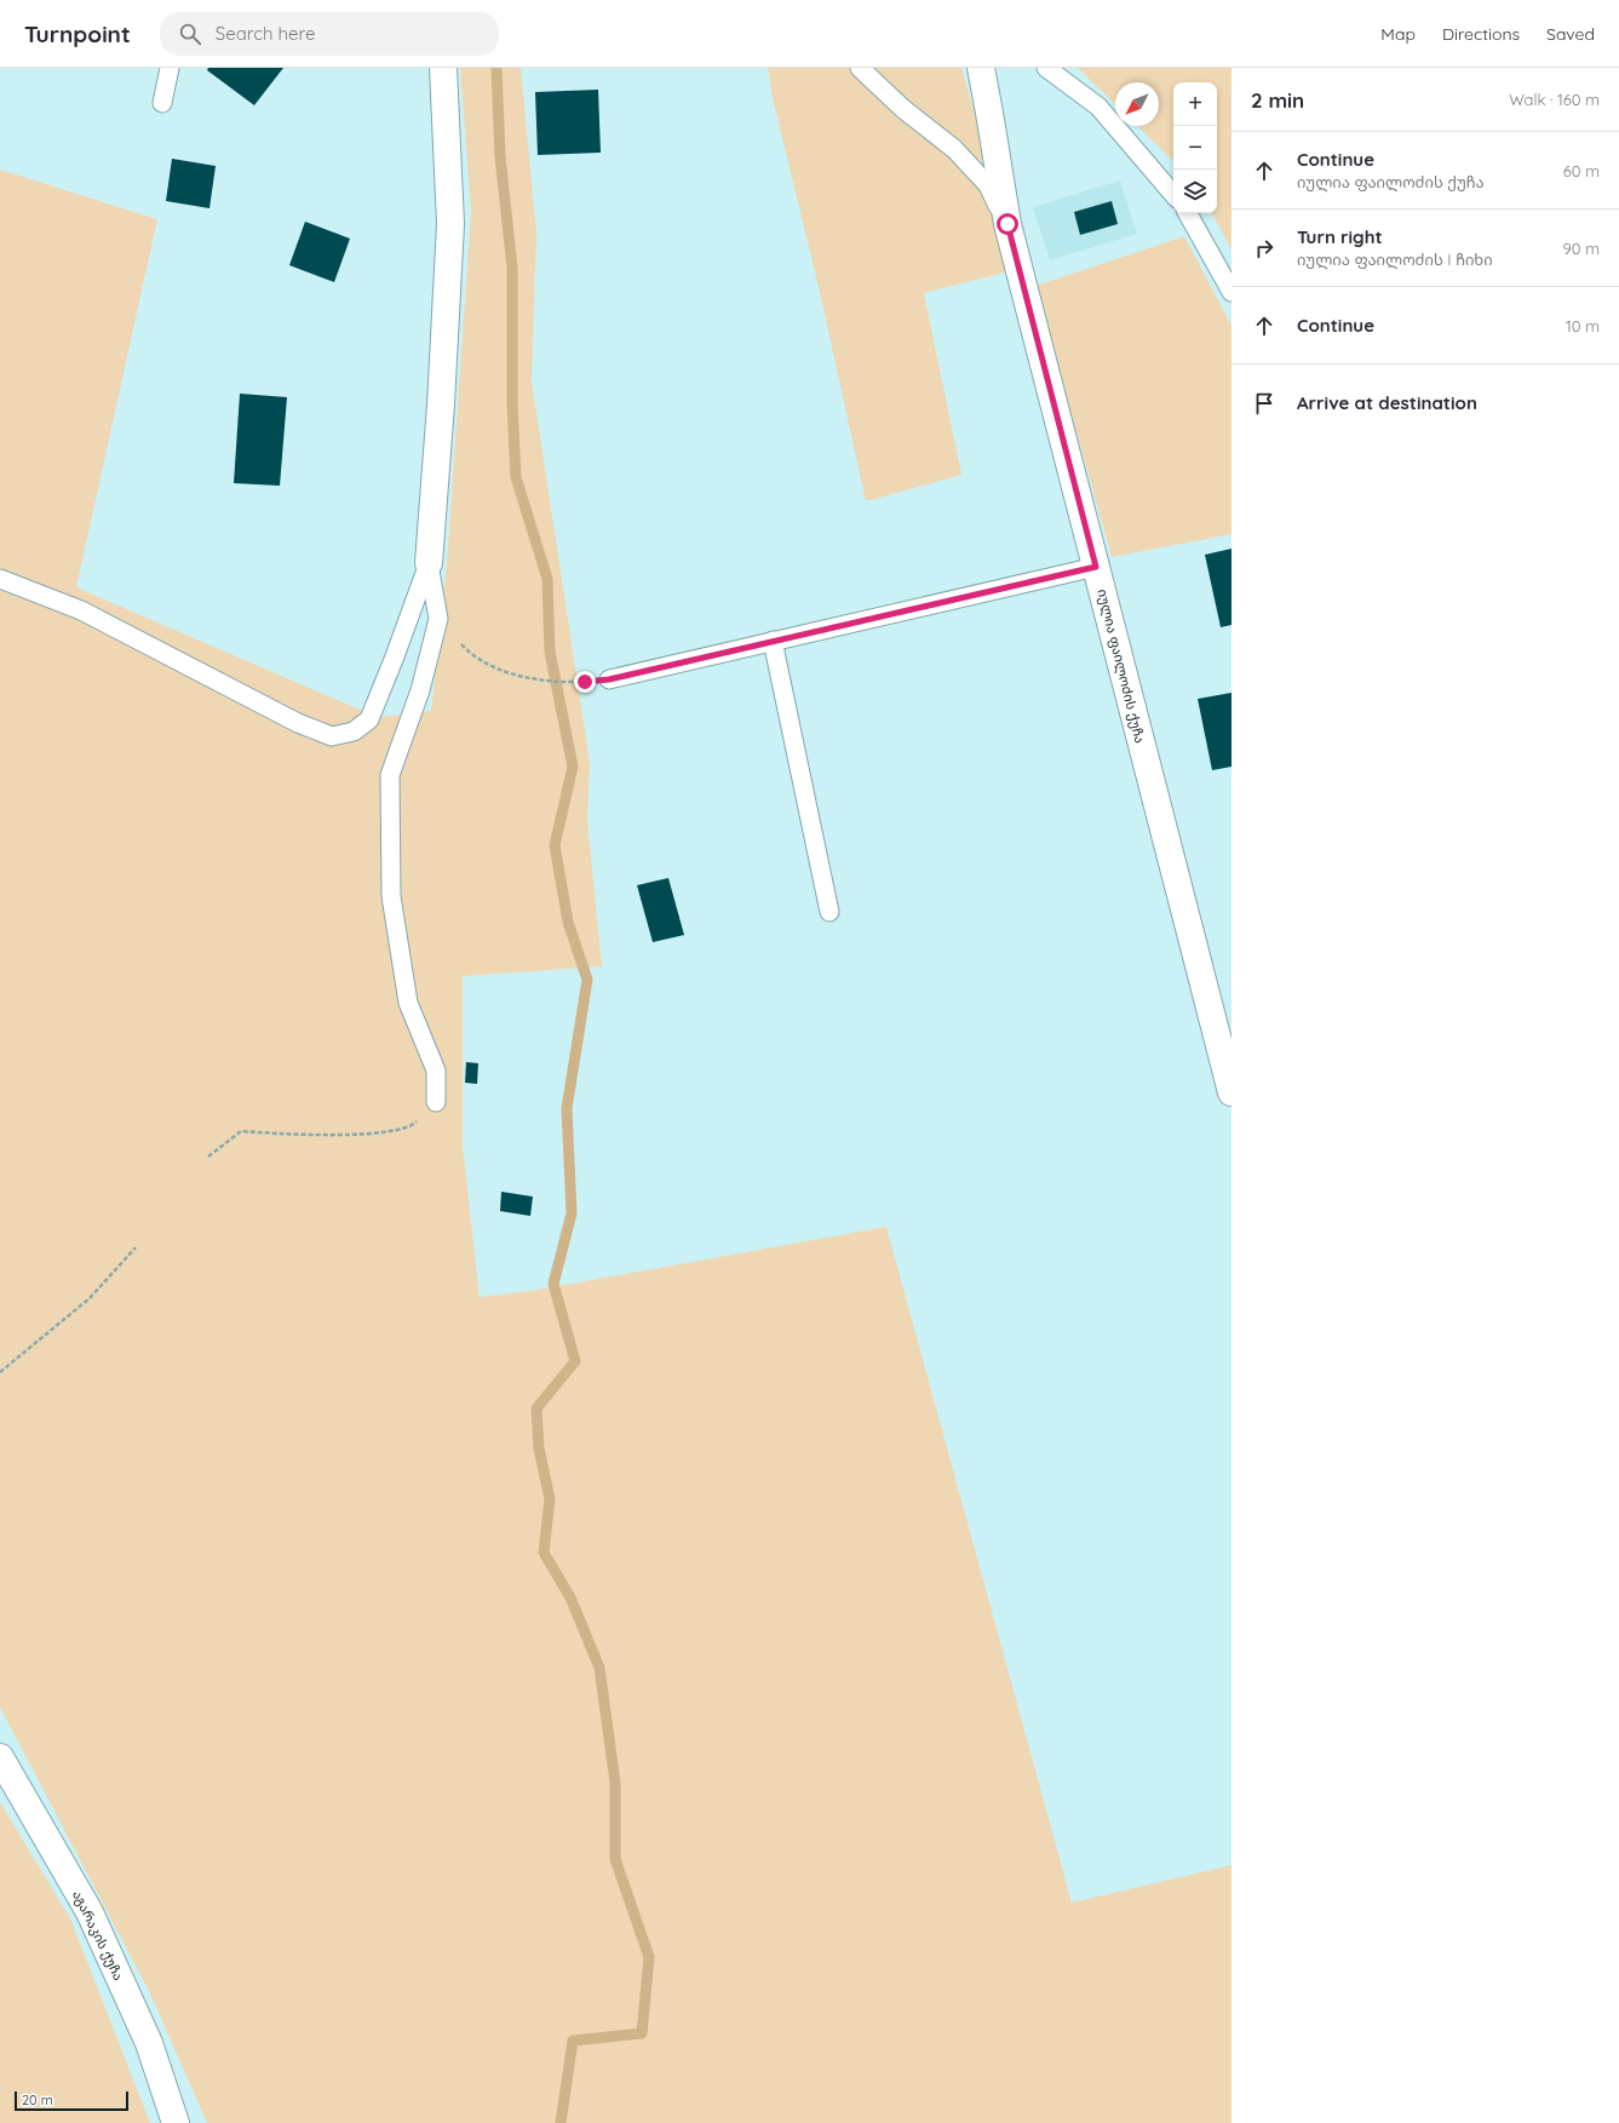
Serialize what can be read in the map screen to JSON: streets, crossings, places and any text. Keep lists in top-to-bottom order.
{
  "streets": {
    "street": ["იულია ფაილოძის ქუჩა", "აგარაკის ქუჩა"]
  },
  "scale_bar": "20 m",
  "north": "bottom left",
  "page": {
    "header": "Turnpoint",
    "search": "Search here",
    "nav": ["Map", "Directions", "Saved"],
    "heading": ["2 min", "Walk · 160 m"],
    "map_buttons": ["+", "−"],
    "list": [
      ["Continue", "იულია ფაილოძის ქუჩა", "60 m"],
      ["Turn right", "იულია ფაილოძის I ჩიხი", "90 m"],
      ["Continue", "10 m"],
      "Arrive at destination"
    ],
    "scale": "20 m"
  }
}
